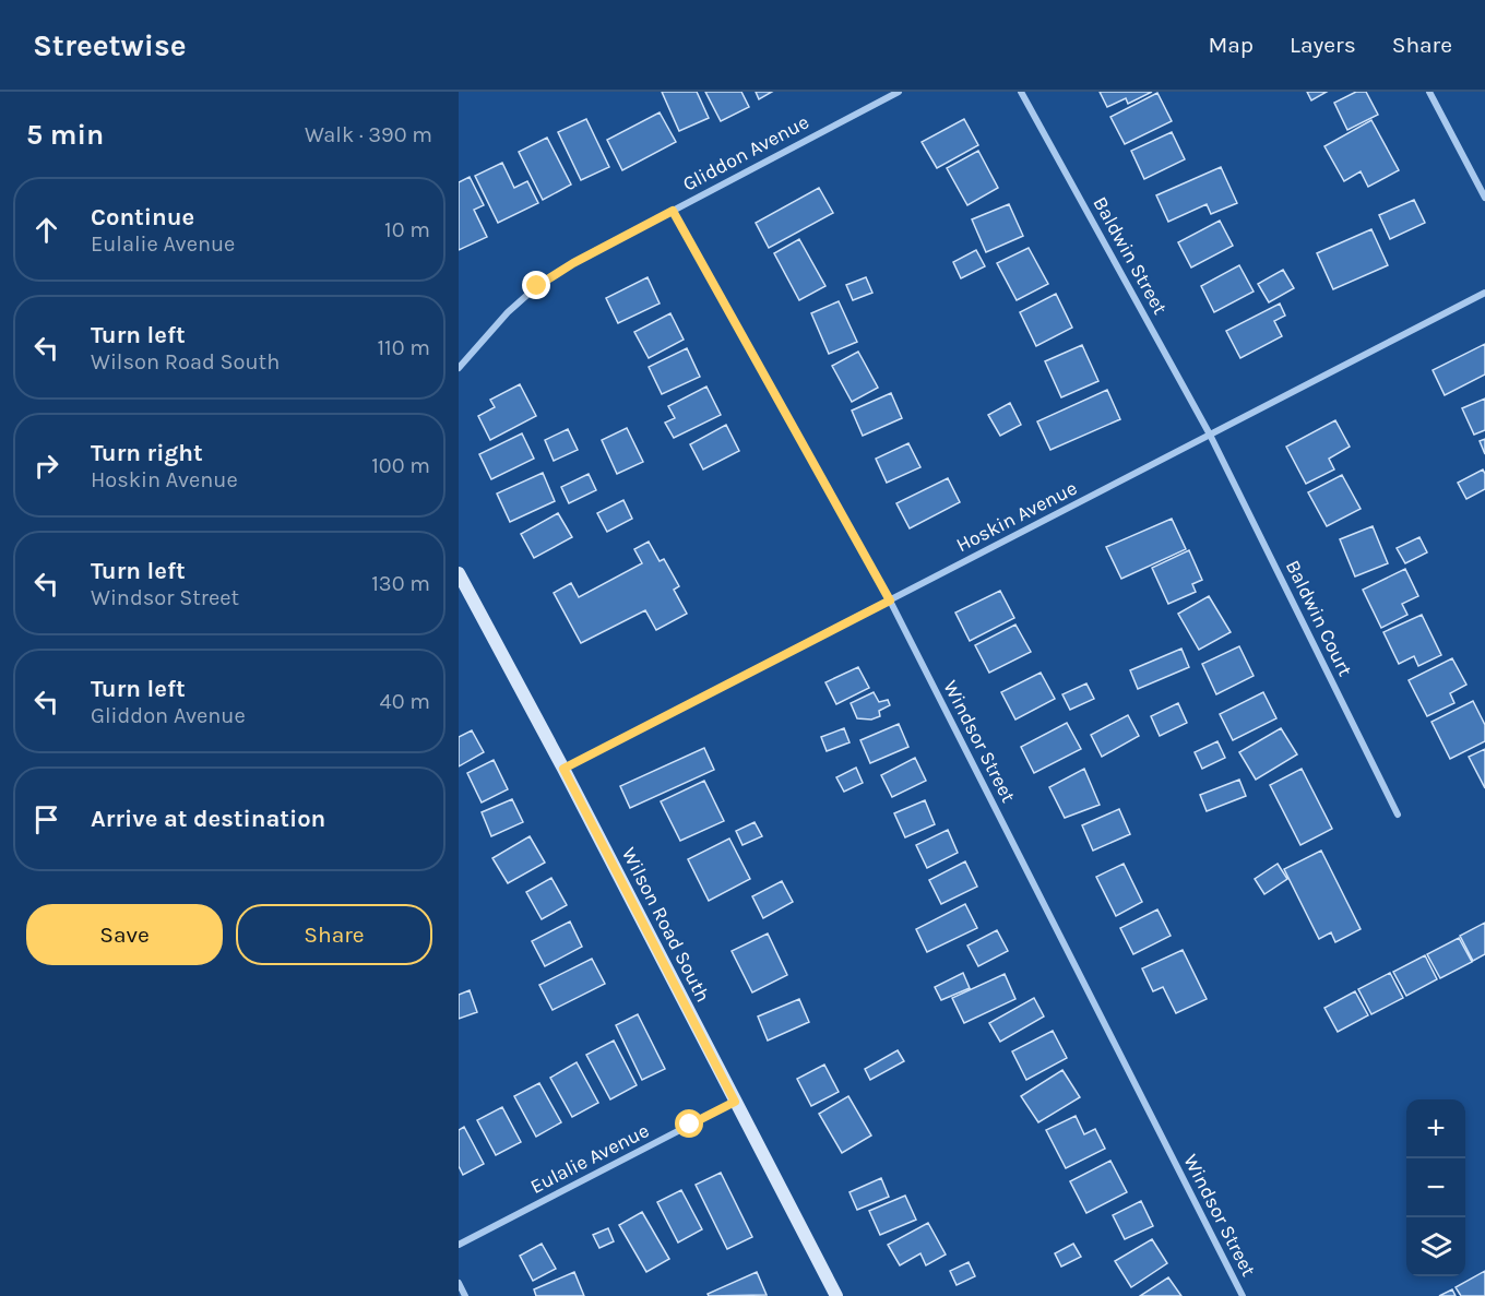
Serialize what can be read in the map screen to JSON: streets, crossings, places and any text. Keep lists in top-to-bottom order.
{
  "streets": {
    "main road": ["Wilson Road South"],
    "street": [
      "Gliddon Avenue",
      "Baldwin Street",
      "Hoskin Avenue",
      "Baldwin Court",
      "Windsor Street",
      "Eulalie Avenue"
    ]
  },
  "crossings": [
    ["Gliddon Avenue", "Windsor Street"],
    ["Baldwin Street", "Hoskin Avenue"],
    ["Baldwin Street", "Baldwin Court"],
    ["Hoskin Avenue", "Baldwin Court"],
    ["Hoskin Avenue", "Windsor Street"],
    ["Hoskin Avenue", "Wilson Road South"],
    ["Wilson Road South", "Eulalie Avenue"]
  ],
  "page": {
    "header": "Streetwise",
    "nav": ["Map", "Layers", "Share"],
    "heading": ["5 min", "Walk · 390 m"],
    "list": [
      ["Continue", "Eulalie Avenue", "10 m"],
      ["Turn left", "Wilson Road South", "110 m"],
      ["Turn right", "Hoskin Avenue", "100 m"],
      ["Turn left", "Windsor Street", "130 m"],
      ["Turn left", "Gliddon Avenue", "40 m"],
      "Arrive at destination"
    ],
    "buttons": ["Save", "Share"],
    "map_buttons": ["+", "−"]
  }
}
